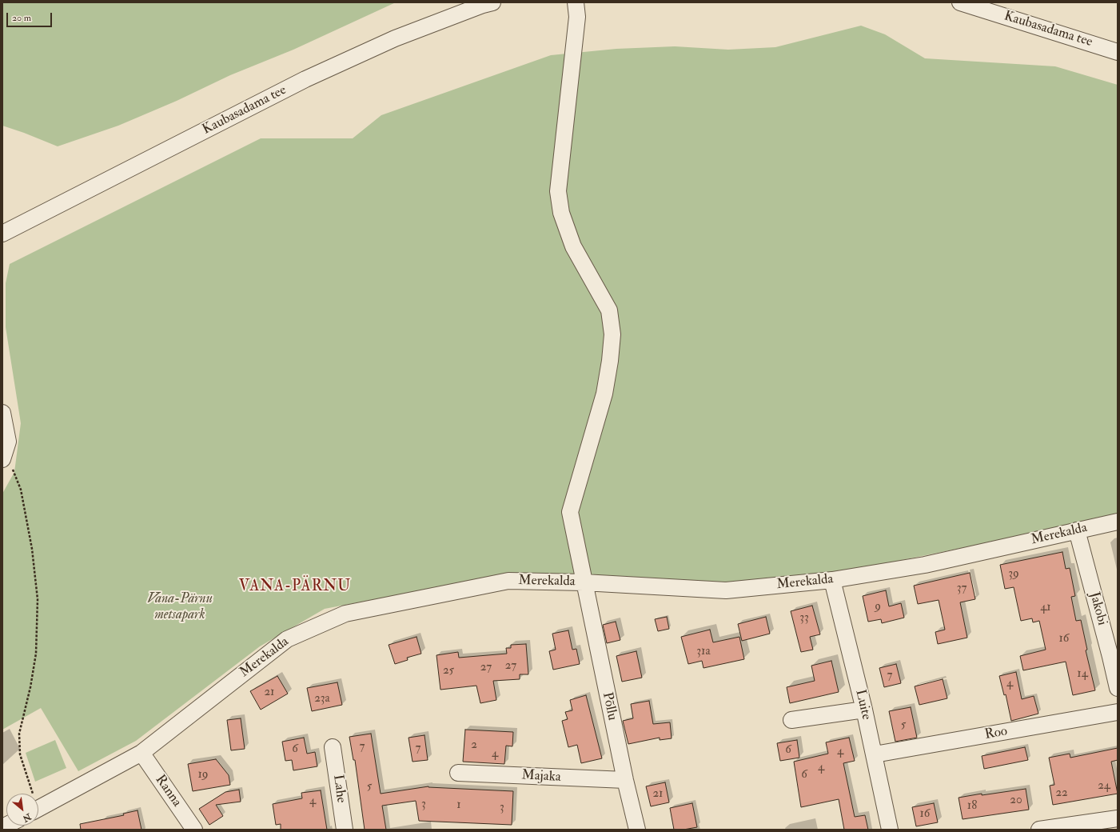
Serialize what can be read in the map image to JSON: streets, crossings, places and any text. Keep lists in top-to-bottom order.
{
  "streets": {
    "street": [
      "Kaubasadama tee",
      "Merekalda",
      "Jakobi",
      "Luite",
      "Põllu",
      "Roo",
      "Majaka",
      "Lahe",
      "Ranna"
    ]
  },
  "crossings": [
    ["Merekalda", "Jakobi"],
    ["Merekalda", "Luite"],
    ["Merekalda", "Põllu"],
    ["Merekalda", "Ranna"],
    ["Luite", "Roo"],
    ["Põllu", "Majaka"]
  ],
  "districts": ["VANA-PÄRNU"],
  "parks": ["Vana-Pärnu metsapark"],
  "house_numbers": [
    "39",
    "37",
    "9",
    "41",
    "33",
    "16",
    "31a",
    "27",
    "27",
    "25",
    "14",
    "7",
    "4",
    "21",
    "23a",
    "5",
    "2",
    "7",
    "7",
    "6",
    "6",
    "4",
    "4",
    "4",
    "19",
    "6",
    "24",
    "5",
    "22",
    "21",
    "20",
    "4",
    "3",
    "1",
    "18",
    "3",
    "16"
  ],
  "scale_bar": "20 m",
  "north": "bottom right"
}
